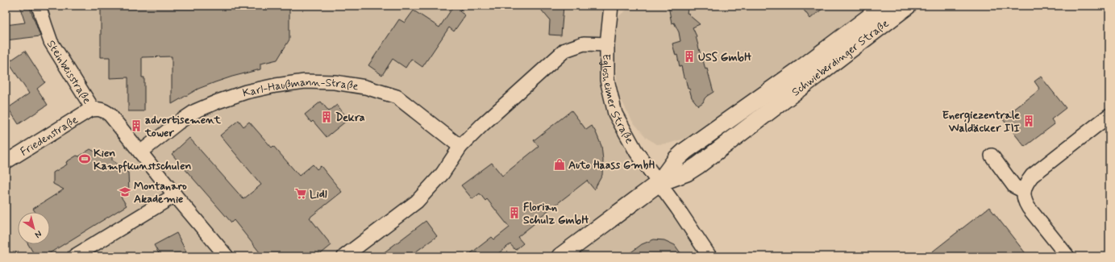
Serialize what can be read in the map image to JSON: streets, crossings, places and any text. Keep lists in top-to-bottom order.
{
  "streets": {
    "main road": ["Schwieberdinger Straße"],
    "street": [
      "Steinbeisstraße",
      "Karl-Haußmann-Straße",
      "Eglosheimer Straße",
      "Friedenstraße"
    ]
  },
  "crossings": [
    ["Schwieberdinger Straße", "Eglosheimer Straße"],
    ["Steinbeisstraße", "Karl-Haußmann-Straße"],
    ["Steinbeisstraße", "Friedenstraße"]
  ],
  "places": {
    "building": [
      "USS GmbH",
      "Dekra",
      "Energiezentrale Waldäcker III",
      "advertisement tower",
      "Florian Schulz GmbH"
    ],
    "sports": ["Kien Kampfkunstschulen"],
    "shop": ["Auto Haass GmbH"],
    "school or university": ["Montanaro Akademie"],
    "supermarket": ["Lidl"]
  },
  "north": "bottom right"
}
